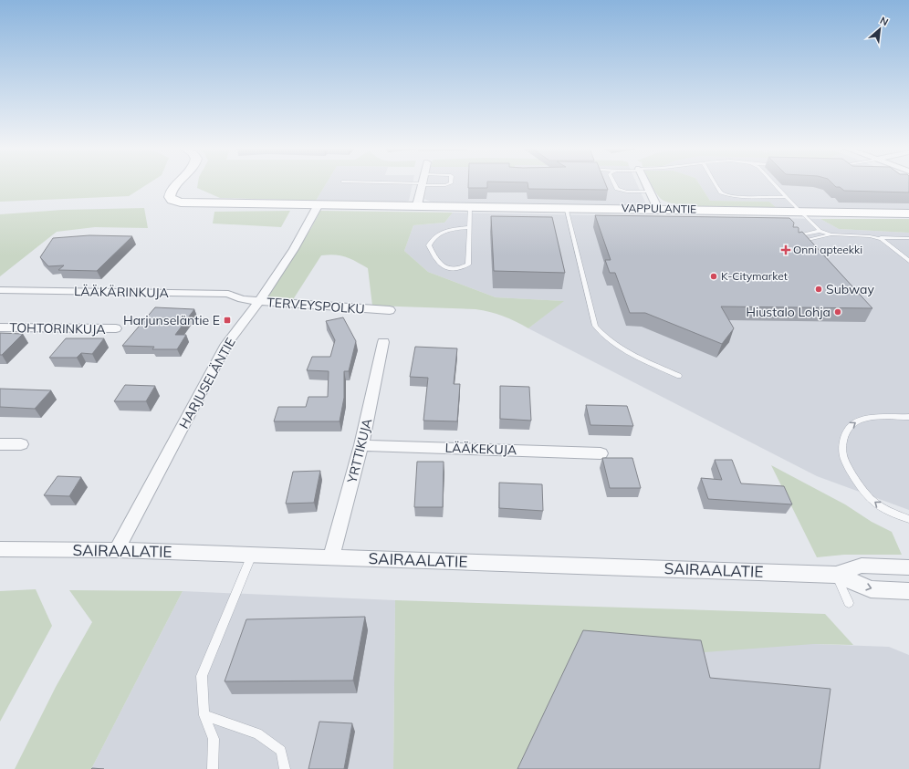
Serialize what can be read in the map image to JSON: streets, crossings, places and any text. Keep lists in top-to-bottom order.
{
  "streets": {
    "street": [
      "VAPPULANTIE",
      "LÄÄKÄRINKUJA",
      "TERVEYSPOLKU",
      "TOHTORINKUJA",
      "HARJUSELÄNTIE",
      "LÄÄKEKUJA",
      "YRTTIKUJA",
      "SAIRAALATIE"
    ]
  },
  "crossings": [
    ["VAPPULANTIE", "HARJUSELÄNTIE"],
    ["LÄÄKÄRINKUJA", "TERVEYSPOLKU"],
    ["TERVEYSPOLKU", "HARJUSELÄNTIE"],
    ["HARJUSELÄNTIE", "SAIRAALATIE"],
    ["LÄÄKEKUJA", "YRTTIKUJA"],
    ["YRTTIKUJA", "SAIRAALATIE"]
  ],
  "places": {
    "health": ["Onni apteekki"],
    "other": ["K-Citymarket", "Subway", "Hiustalo Lohja"],
    "transit": ["Harjunseläntie E"]
  },
  "north": "top right"
}
